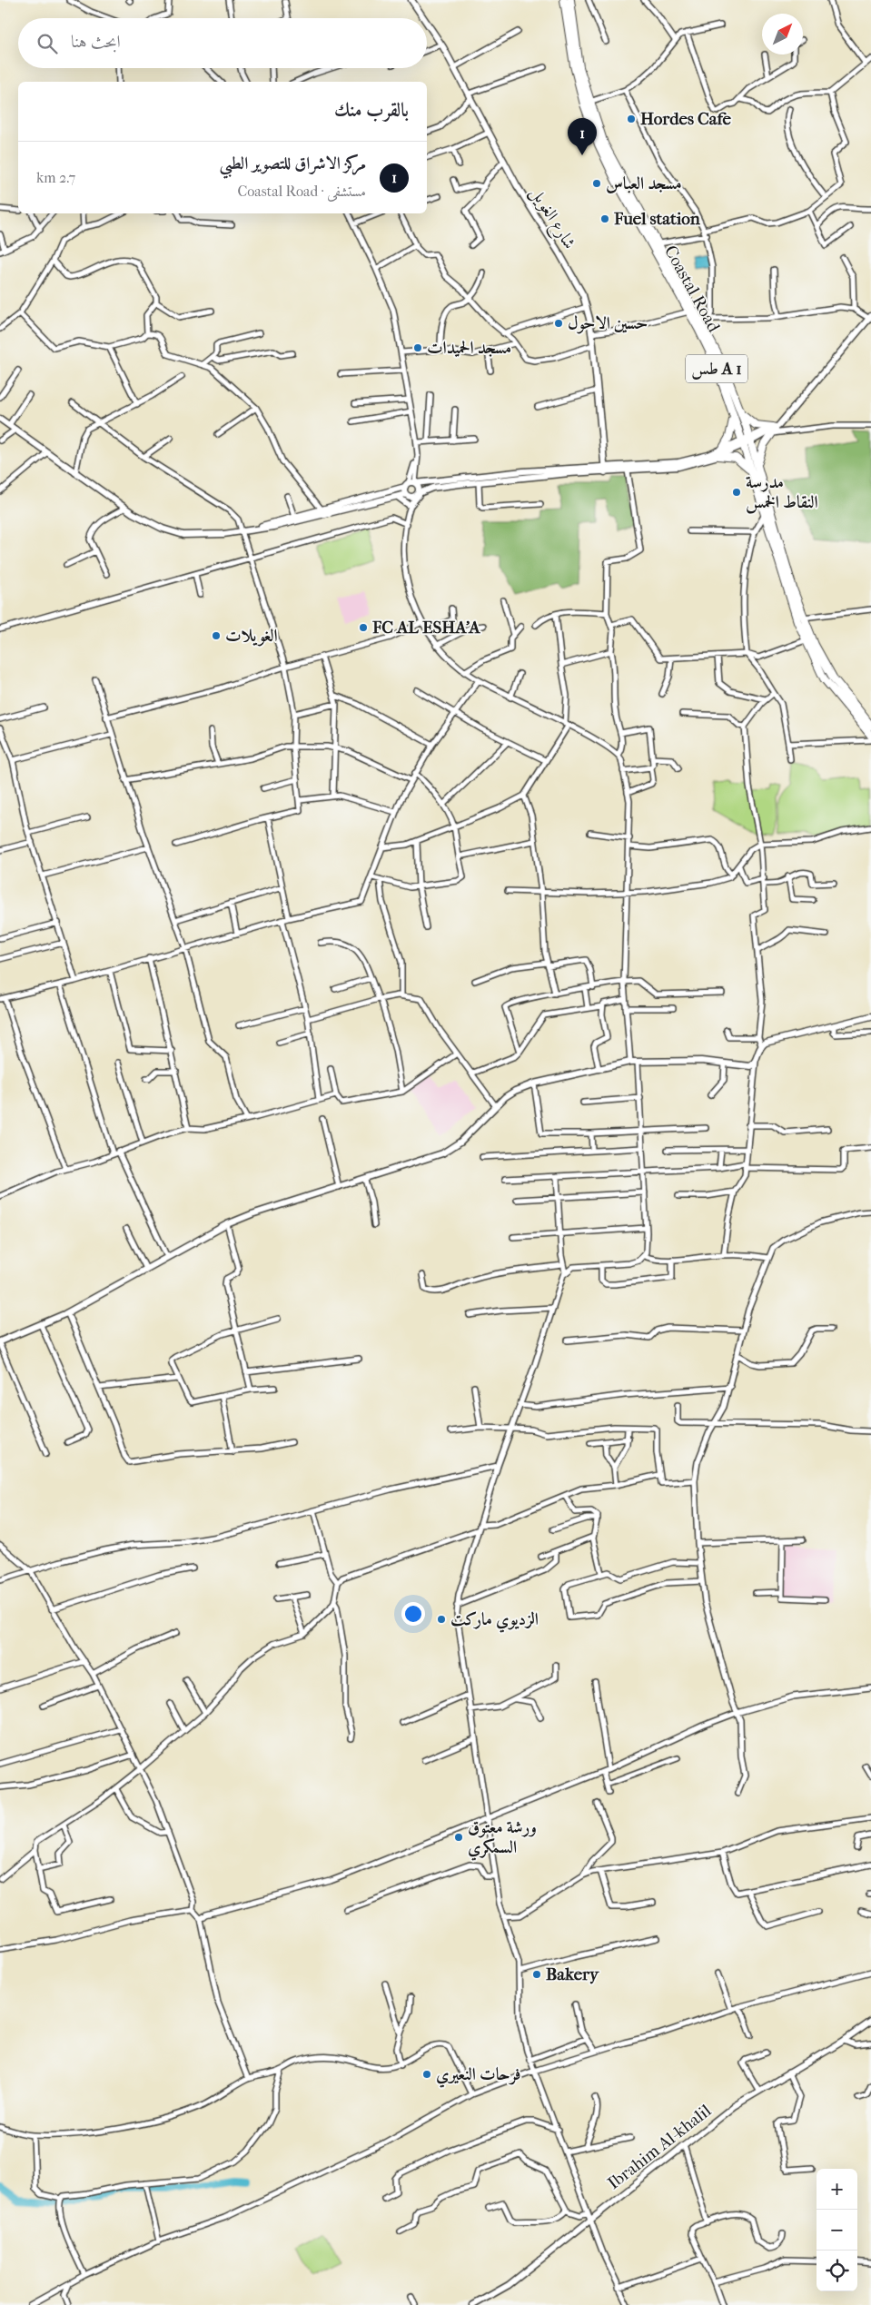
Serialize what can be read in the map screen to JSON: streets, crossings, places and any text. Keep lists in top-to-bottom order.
{
  "streets": {
    "highway": ["Coastal Road", "طس A 1"],
    "street": ["شارع الغويل", "Ibrahim Al-khalil"]
  },
  "places": [
    "Hordes Cafe",
    "مسجد العباس",
    "Fuel station",
    "حسين الاحول",
    "مسجد الحميدات",
    "مدرسة النقاط الخمس",
    "FC AL ESHA’A",
    "الغويلات",
    "الزديوي ماركت",
    "ورشة معتوق السمكري",
    "Bakery",
    "فرحات النعيري"
  ],
  "north": "top right",
  "page": {
    "search": "ابحث هنا",
    "heading": "بالقرب منك",
    "pins": "1",
    "list": [
      {
        "mark": "1",
        "name": "مركز الاشراق للتصوير الطبي",
        "note": "مستشفى · Coastal Road",
        "value": "2.7 km"
      }
    ],
    "map_buttons": ["+", "−"]
  }
}
